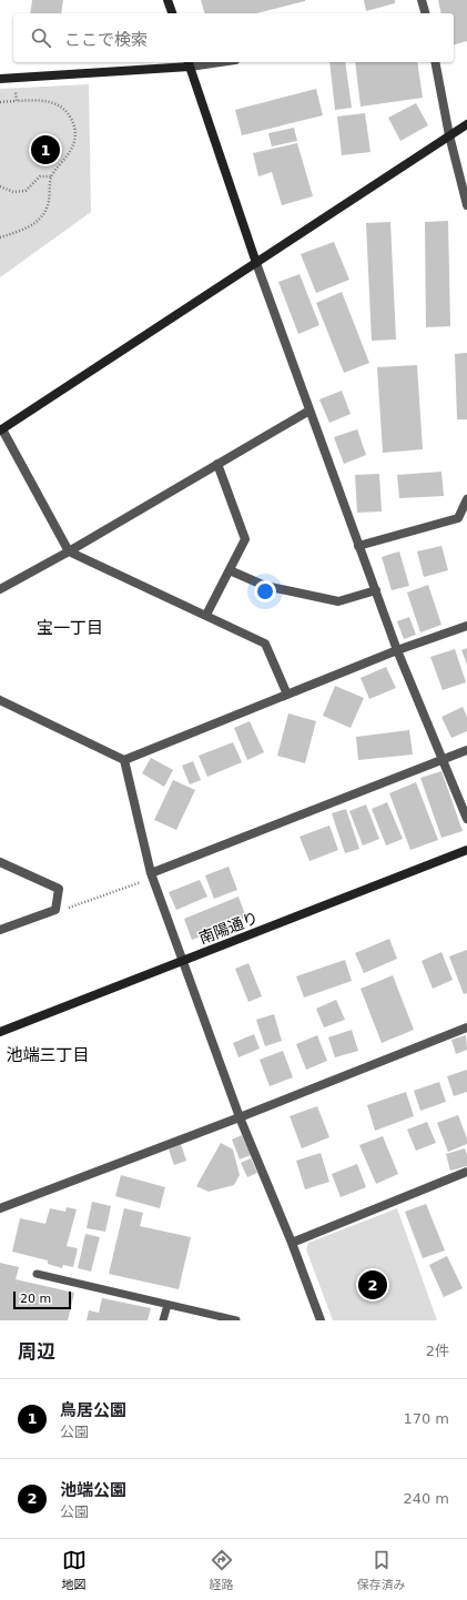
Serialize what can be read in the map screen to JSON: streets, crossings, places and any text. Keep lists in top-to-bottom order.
{
  "streets": {
    "street": ["南陽通り"]
  },
  "districts": ["宝一丁目", "池端三丁目"],
  "scale_bar": "20 m",
  "page": {
    "search": "ここで検索",
    "pins": ["1", "2"],
    "scale": "20 m",
    "heading": ["周辺", "2件"],
    "list": [
      {
        "mark": "1",
        "name": "鳥居公園",
        "note": "公園",
        "value": "170 m"
      },
      {
        "mark": "2",
        "name": "池端公園",
        "note": "公園",
        "value": "240 m"
      }
    ],
    "nav": ["地図", "経路", "保存済み"]
  }
}
